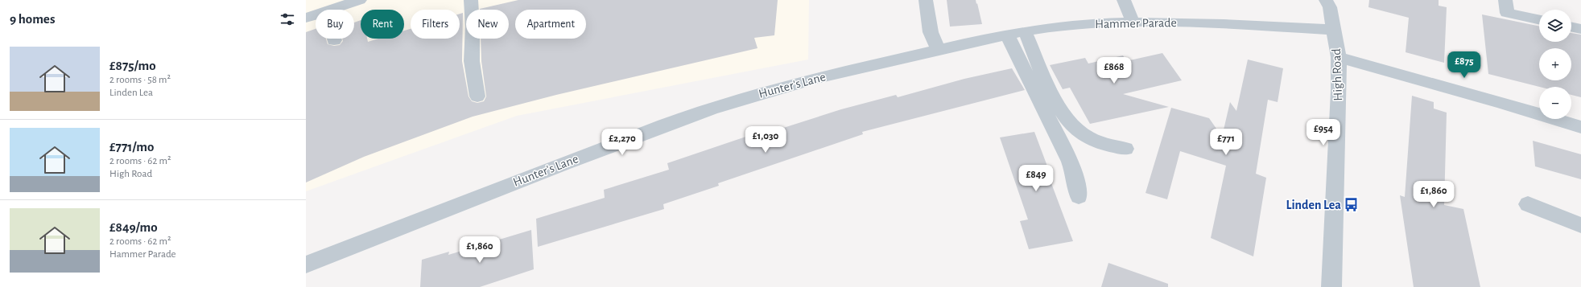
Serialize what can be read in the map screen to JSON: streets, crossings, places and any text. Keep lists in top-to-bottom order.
{
  "streets": {
    "street": ["Hammer Parade", "High Road", "Hunter's Lane"]
  },
  "crossings": [
    ["Hammer Parade", "High Road"],
    ["Hammer Parade", "Hunter's Lane"]
  ],
  "places": {
    "bus stop": ["Linden Lea"]
  },
  "page": {
    "heading": "9 homes",
    "map_buttons": ["+", "−"],
    "chip": [
      "Buy",
      "Rent",
      "Filters",
      "New",
      "Apartment"
    ],
    "list": [
      {
        "name": "£875/mo",
        "note": "2 rooms · 58 m² · Linden Lea"
      },
      {
        "name": "£771/mo",
        "note": "2 rooms · 62 m² · High Road"
      },
      {
        "name": "£849/mo",
        "note": "2 rooms · 62 m² · Hammer Parade"
      }
    ],
    "price": [
      "£875",
      "£868",
      "£954",
      "£1,030",
      "£2,270",
      "£771",
      "£849",
      "£1,860",
      "£1,860"
    ]
  }
}
